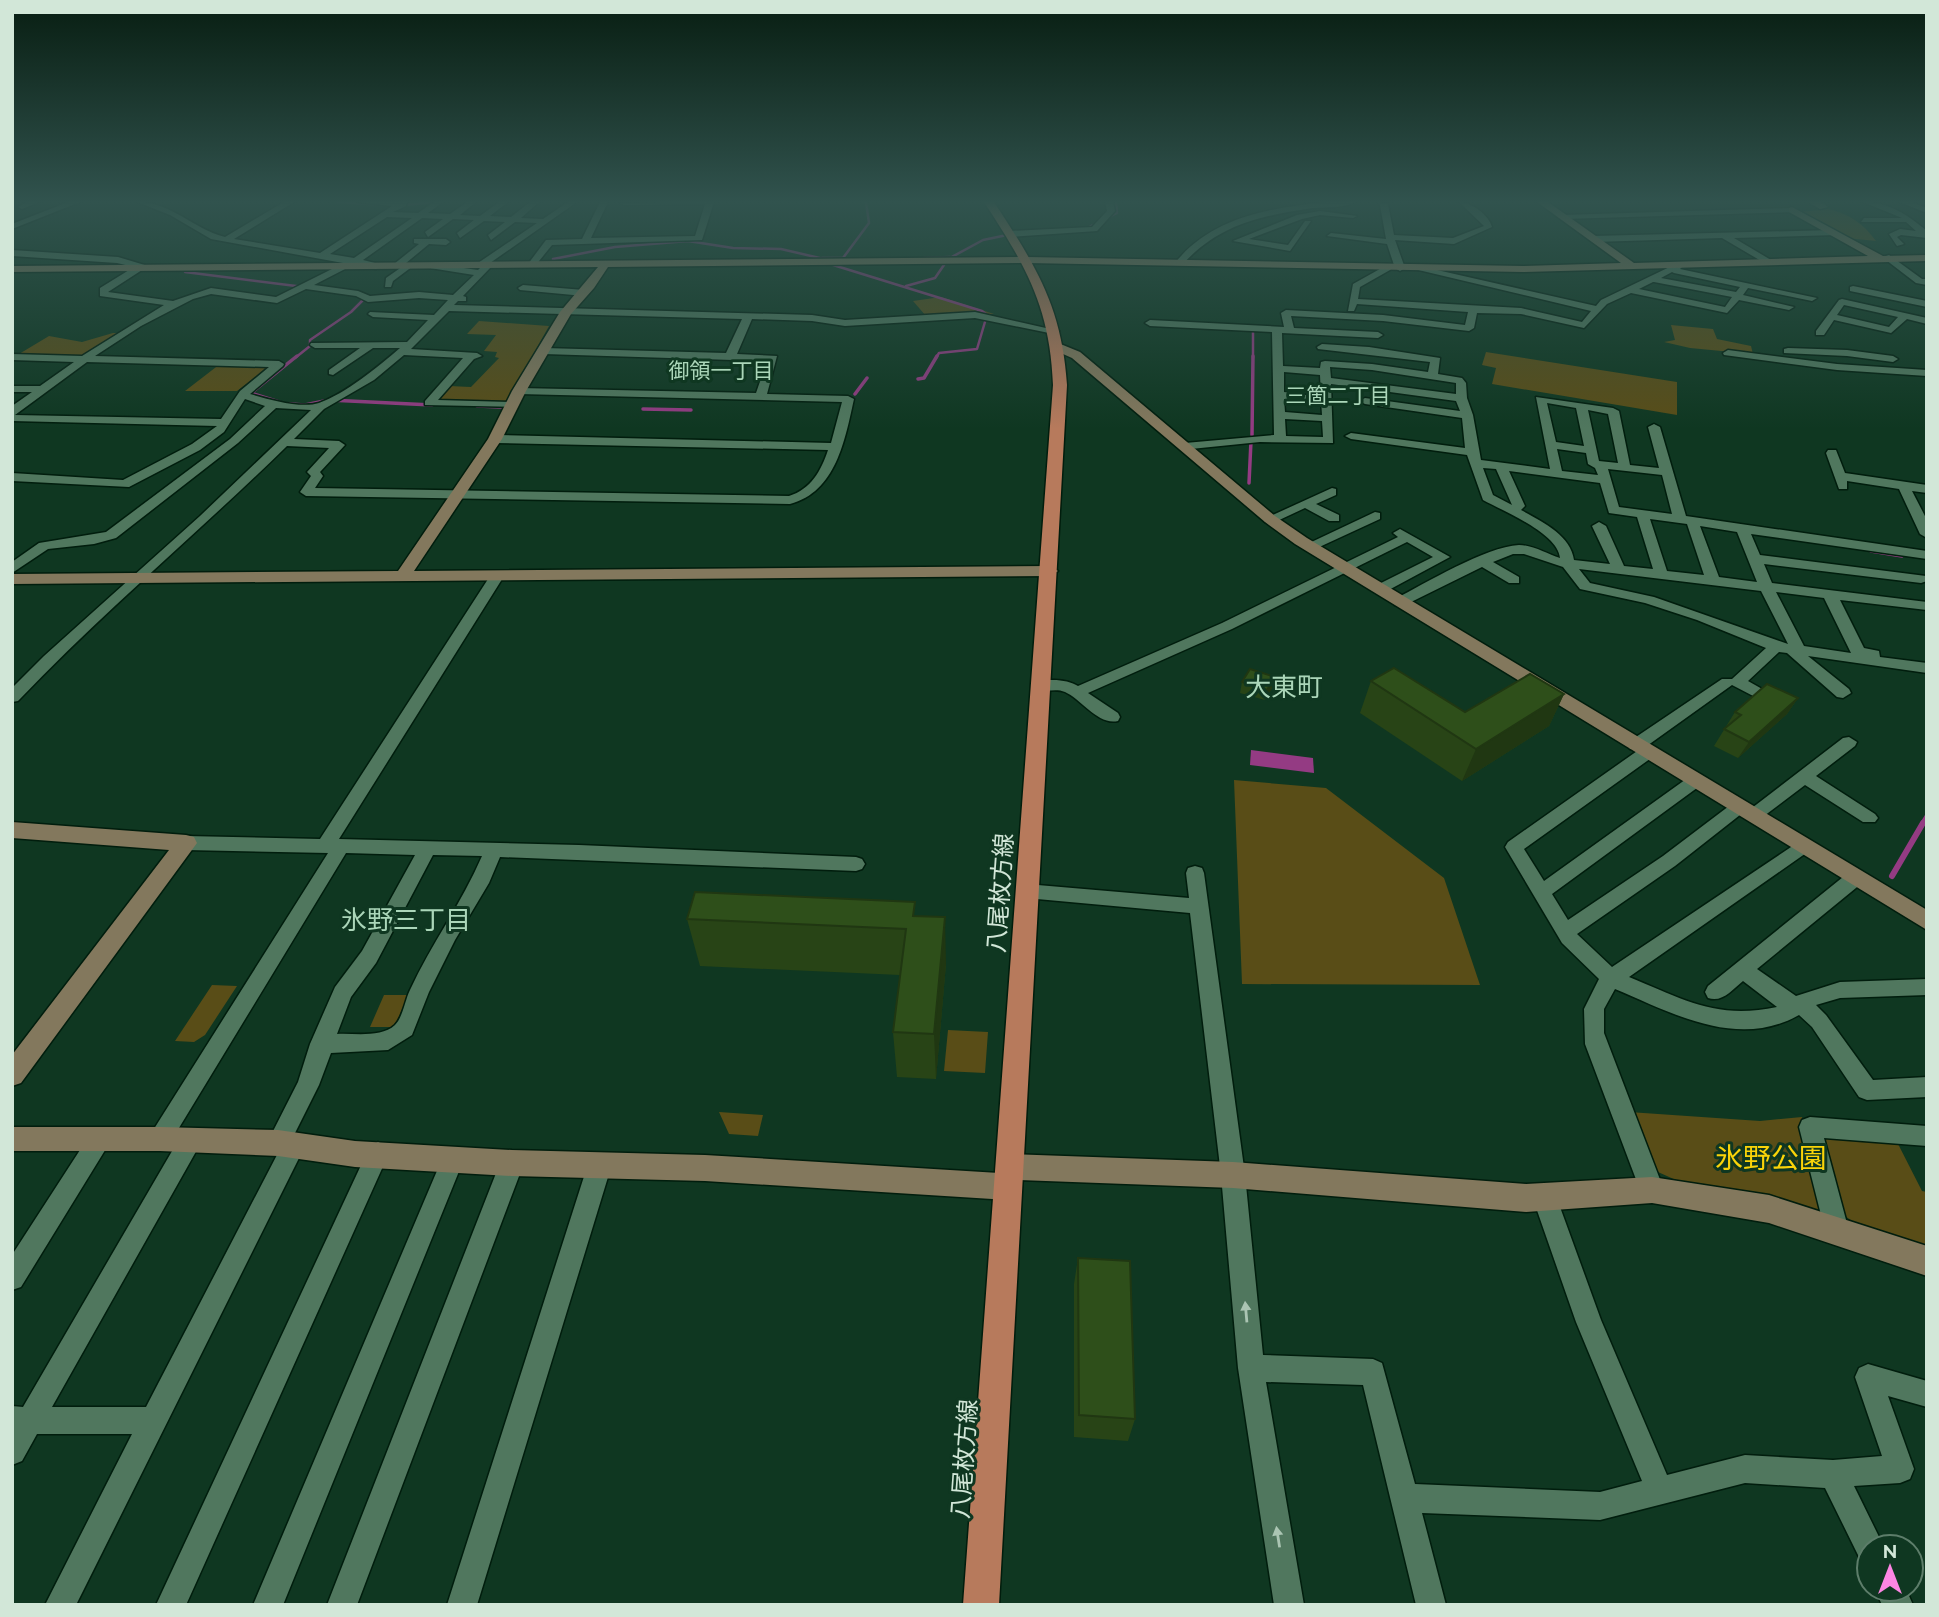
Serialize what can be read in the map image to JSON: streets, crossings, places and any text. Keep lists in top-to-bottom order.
{
  "streets": {
    "main road": ["八尾枚方線"]
  },
  "districts": [
    "御領一丁目",
    "三箇二丁目",
    "大東町",
    "氷野三丁目"
  ],
  "parks": ["氷野公園"],
  "north": "top"
}
